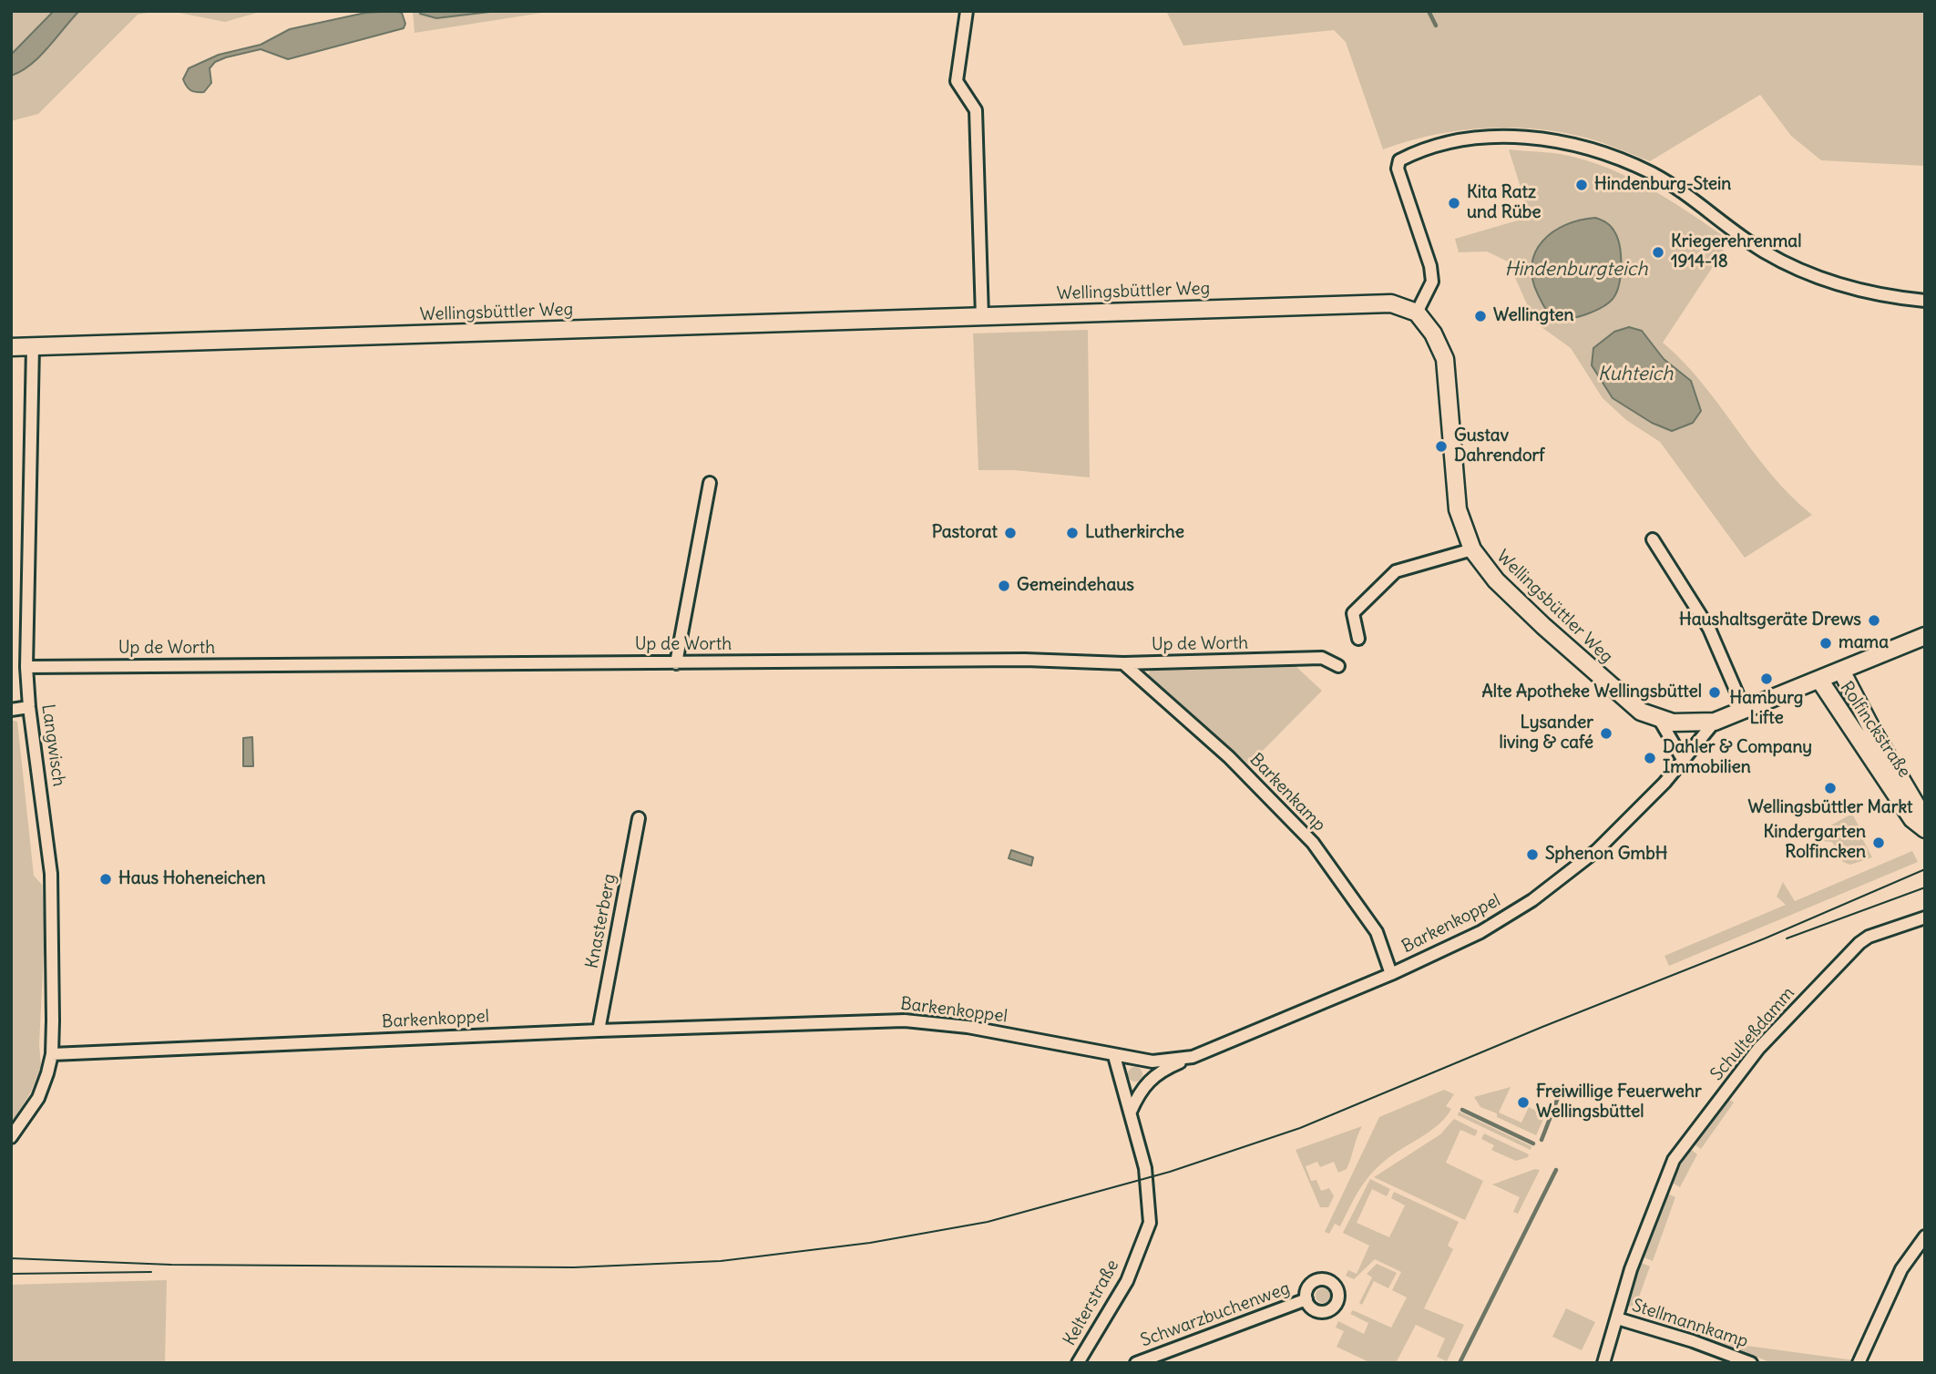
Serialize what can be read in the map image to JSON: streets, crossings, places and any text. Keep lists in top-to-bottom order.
{
  "streets": {
    "main road": ["Wellingsbüttler Weg", "Rolfinckstraße"],
    "street": [
      "Up de Worth",
      "Langwisch",
      "Barkenkamp",
      "Knasterberg",
      "Barkenkoppel",
      "Schulteßdamm",
      "Kelterstraße",
      "Schwarzbuchenweg",
      "Stellmannkamp"
    ]
  },
  "crossings": [
    ["Wellingsbüttler Weg", "Rolfinckstraße"],
    ["Wellingsbüttler Weg", "Langwisch"],
    ["Wellingsbüttler Weg", "Barkenkoppel"],
    ["Up de Worth", "Langwisch"],
    ["Up de Worth", "Barkenkamp"],
    ["Langwisch", "Barkenkoppel"],
    ["Barkenkamp", "Barkenkoppel"],
    ["Knasterberg", "Barkenkoppel"],
    ["Barkenkoppel", "Kelterstraße"],
    ["Schulteßdamm", "Stellmannkamp"]
  ],
  "water": ["Hindenburgteich", "Kuhteich"],
  "places": [
    "Hindenburg-Stein",
    "Kita Ratz und Rübe",
    "Kriegerehrenmal 1914-18",
    "Wellingten",
    "Gustav Dahrendorf",
    "Pastorat",
    "Lutherkirche",
    "Gemeindehaus",
    "Haushaltsgeräte Drews",
    "mama",
    "Hamburg Lifte",
    "Alte Apotheke Wellingsbüttel",
    "Lysander living & café",
    "Dahler & Company Immobilien",
    "Wellingsbüttler Markt",
    "Kindergarten Rolfincken",
    "Sphenon GmbH",
    "Haus Hoheneichen",
    "Freiwillige Feuerwehr Wellingsbüttel"
  ]
}
